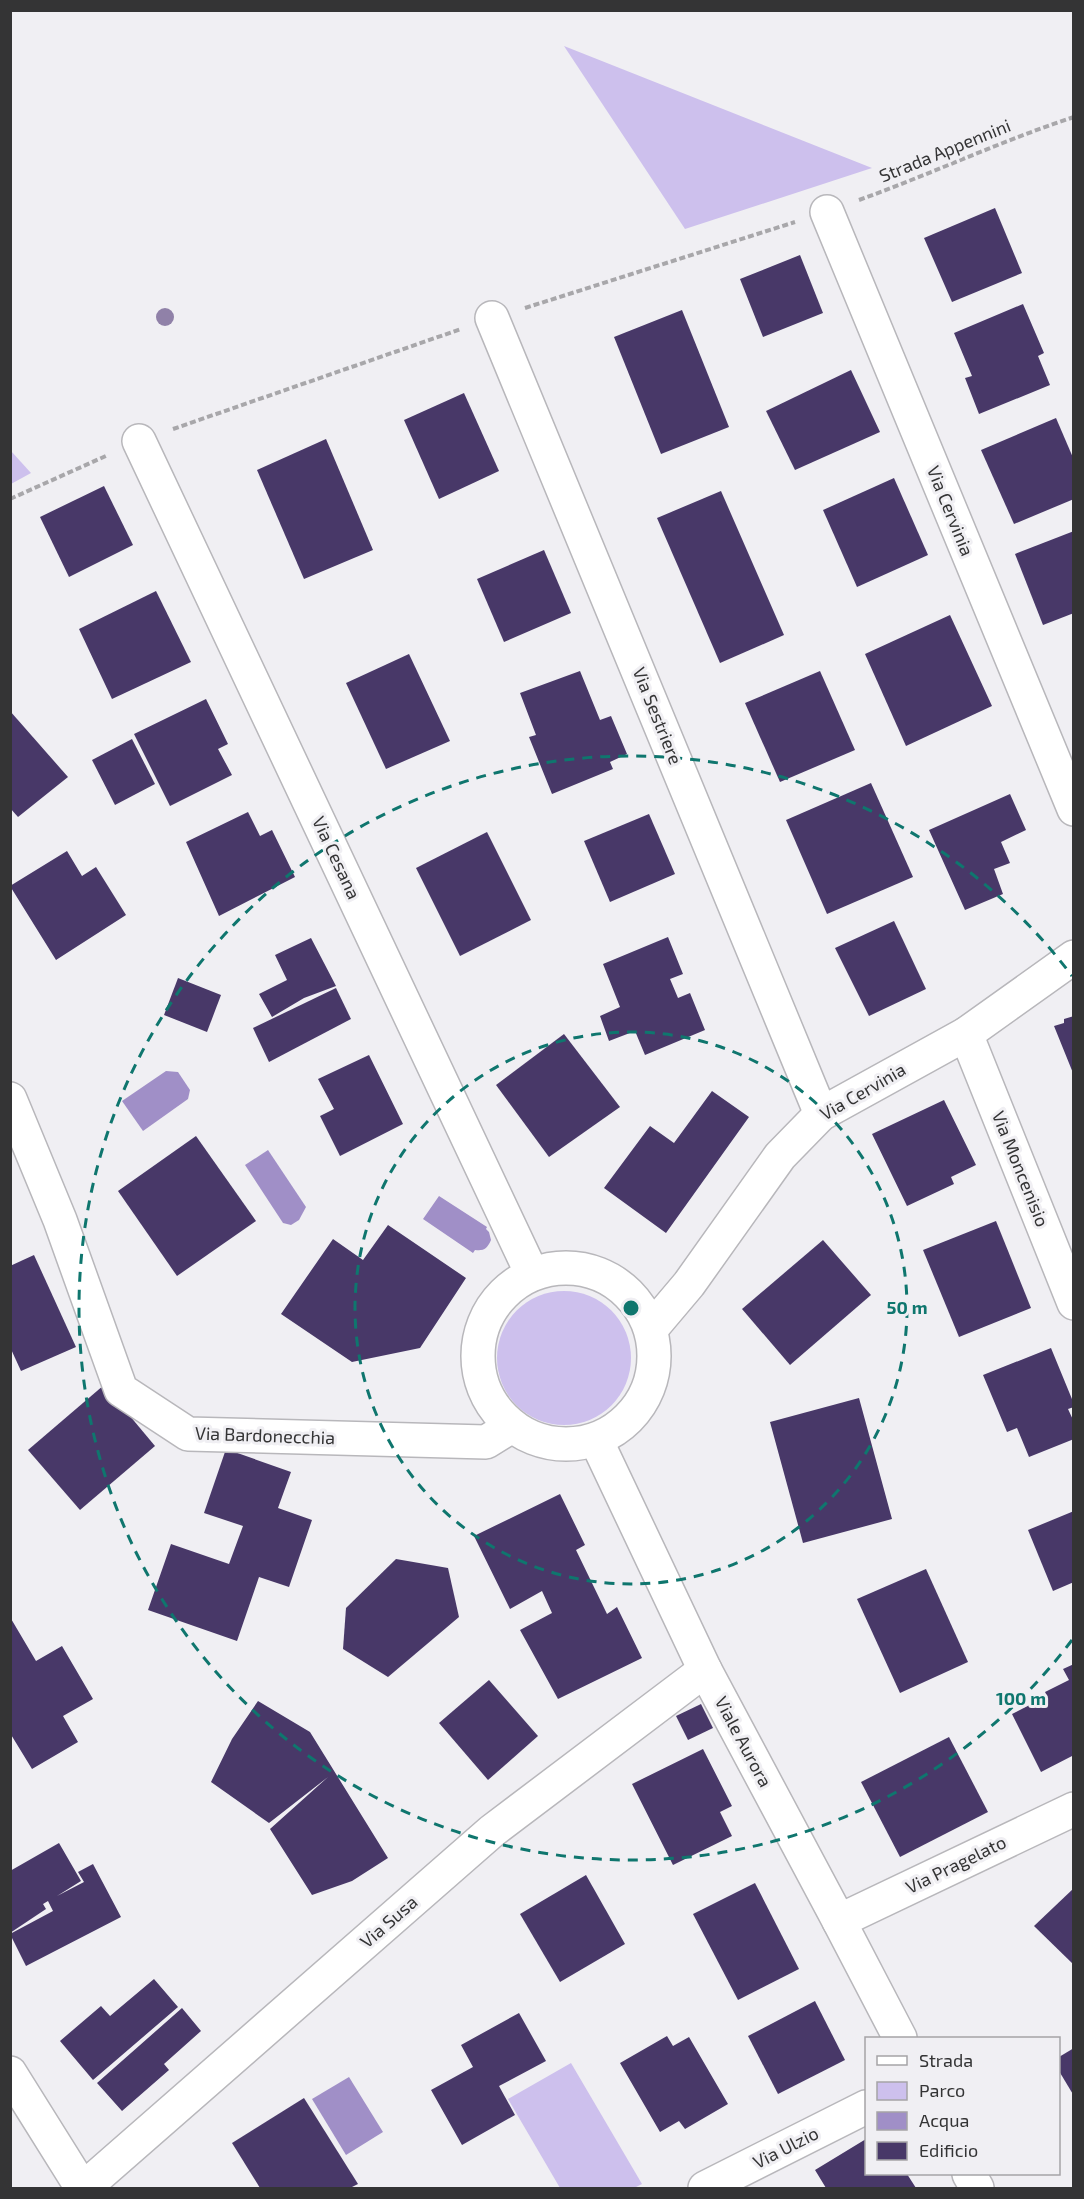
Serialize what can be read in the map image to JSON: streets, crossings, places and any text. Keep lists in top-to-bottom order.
{
  "streets": {
    "street": [
      "Via Cervinia",
      "Via Sestriere",
      "Via Cesana",
      "Via Moncenisio",
      "Via Bardonecchia",
      "Viale Aurora",
      "Via Pragelato",
      "Via Susa",
      "Via Ulzio"
    ],
    "path": ["Strada Appennini"]
  },
  "crossings": [
    ["Strada Appennini", "Via Cervinia"],
    ["Via Cervinia", "Via Sestriere"],
    ["Via Cervinia", "Via Cesana"],
    ["Via Cervinia", "Via Moncenisio"],
    ["Via Cervinia", "Via Bardonecchia"],
    ["Via Cervinia", "Viale Aurora"],
    ["Via Cesana", "Via Bardonecchia"],
    ["Via Cesana", "Viale Aurora"],
    ["Via Bardonecchia", "Viale Aurora"],
    ["Viale Aurora", "Via Pragelato"],
    ["Viale Aurora", "Via Susa"]
  ],
  "legend": [
    "Strada",
    "Parco",
    "Acqua",
    "Edificio"
  ],
  "rings": ["50 m", "100 m"]
}
